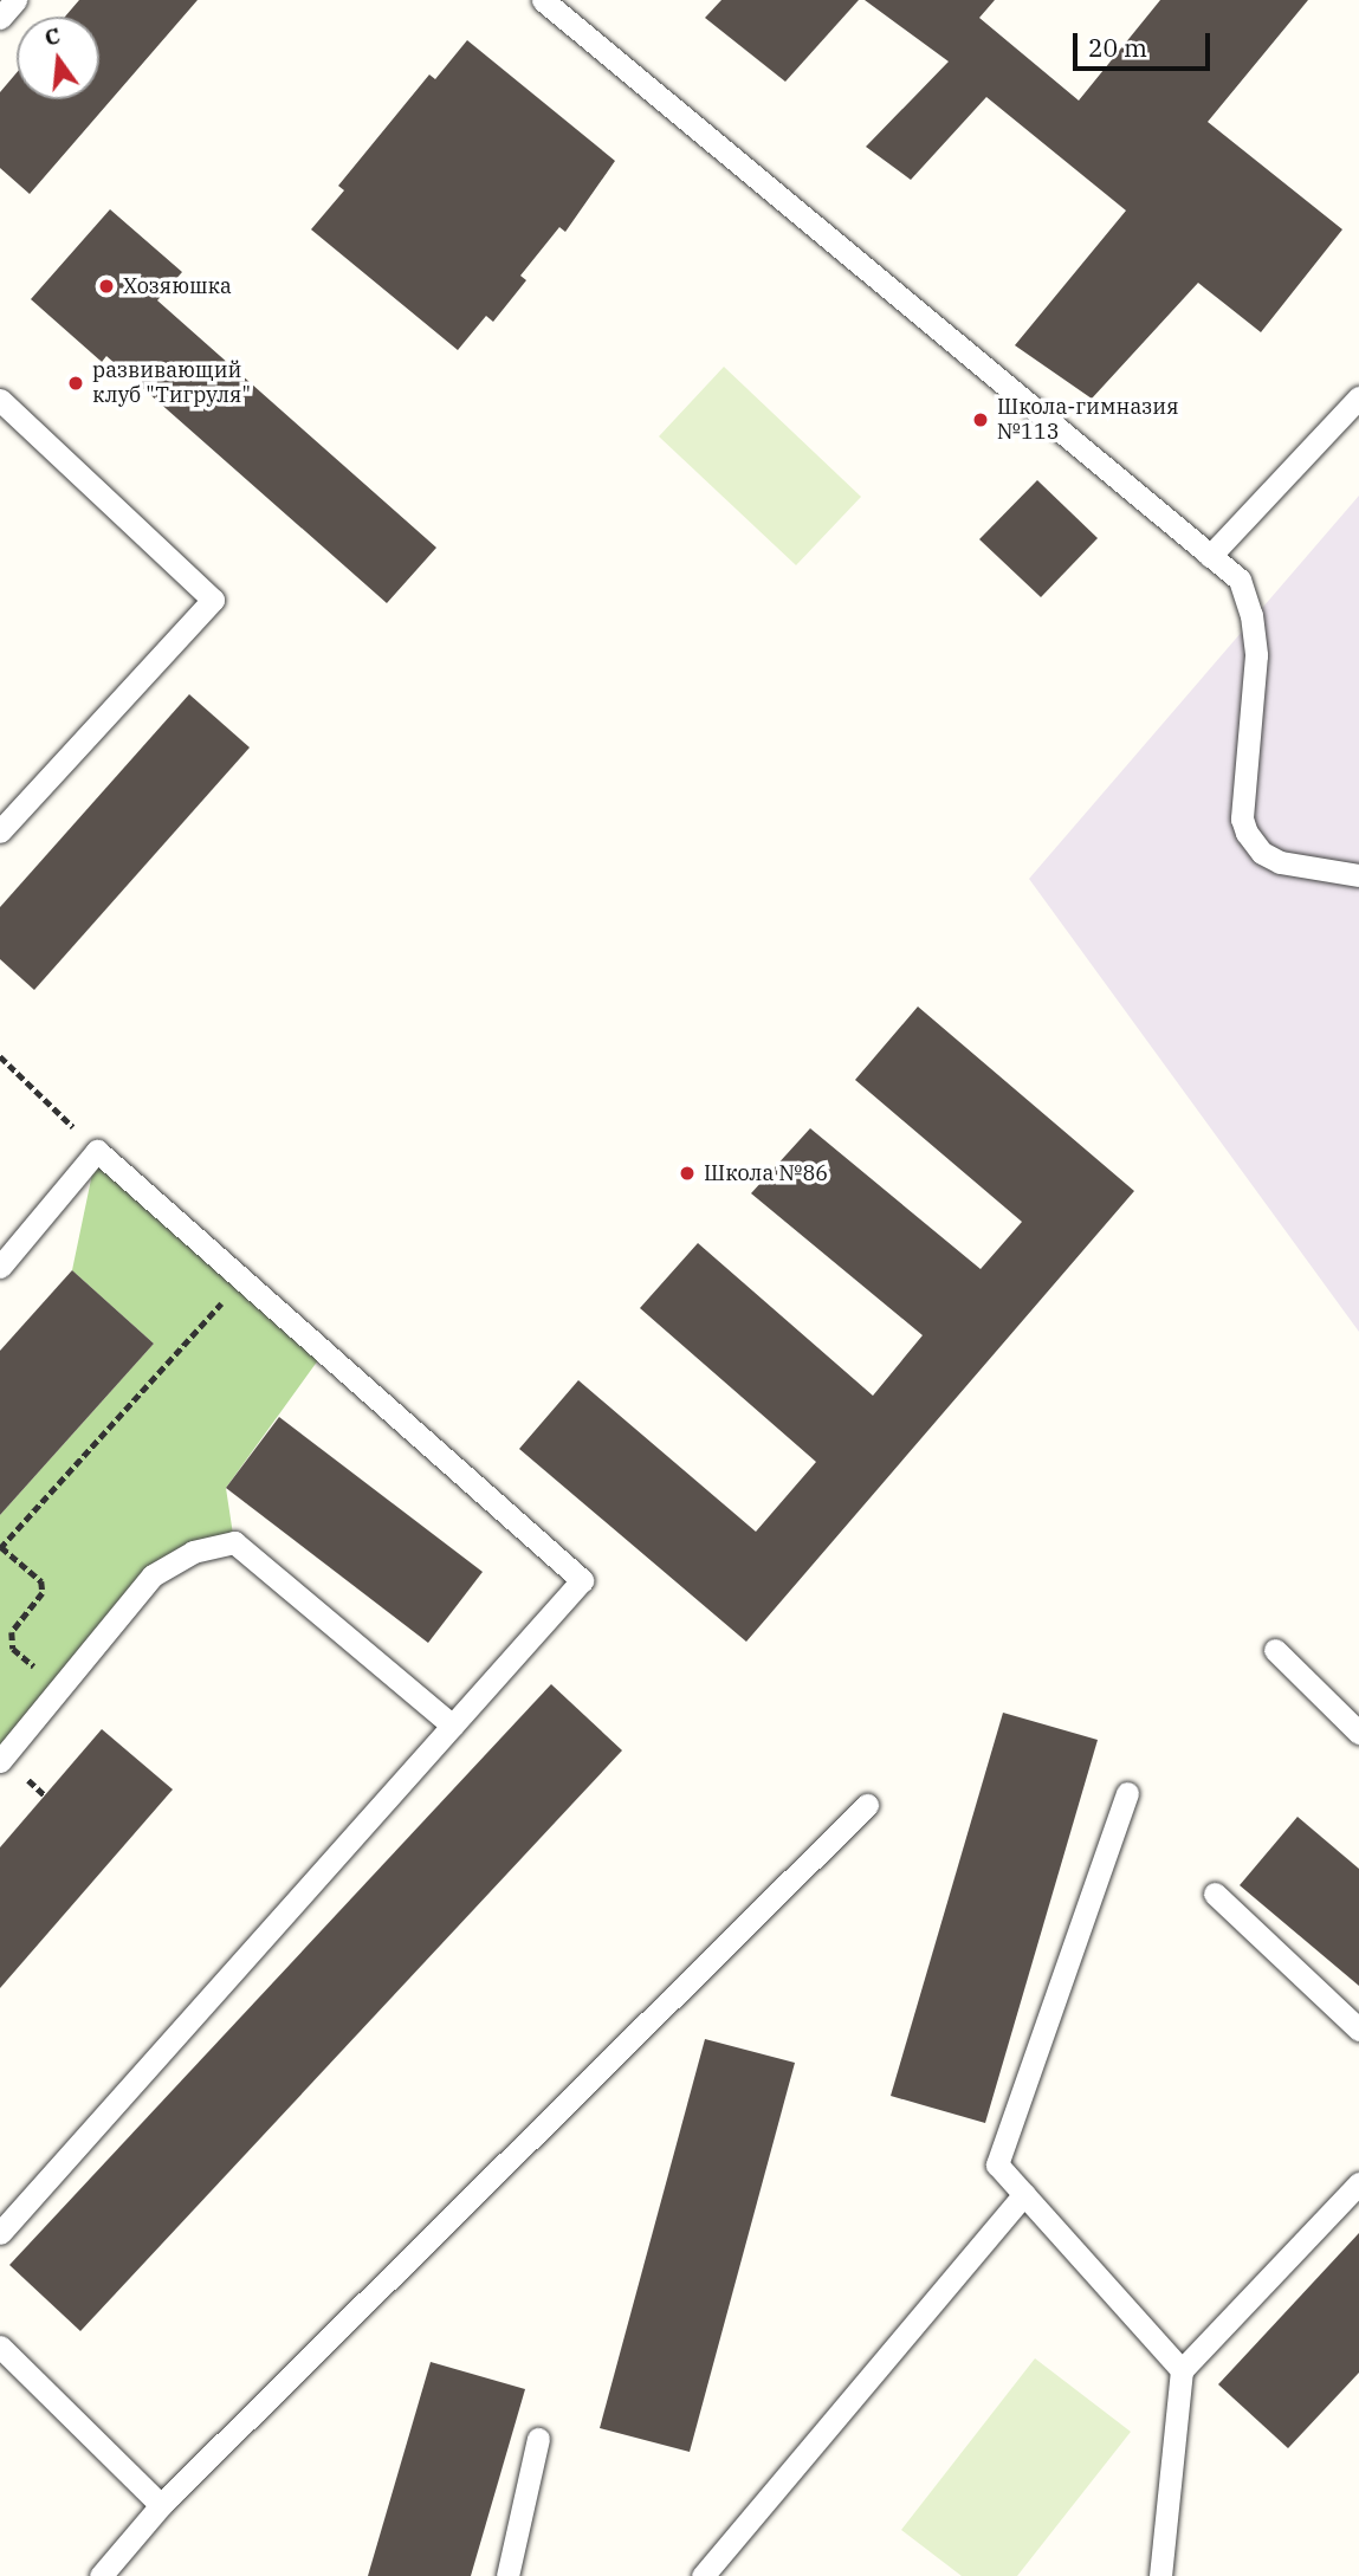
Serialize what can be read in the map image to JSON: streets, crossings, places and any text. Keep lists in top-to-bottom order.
{
  "places": [
    "Хозяюшка",
    "развивающий клуб \"Тигруля\"",
    "Школа-гимназия №113",
    "Школа №86"
  ],
  "scale_bar": "20 m",
  "north": "top"
}
